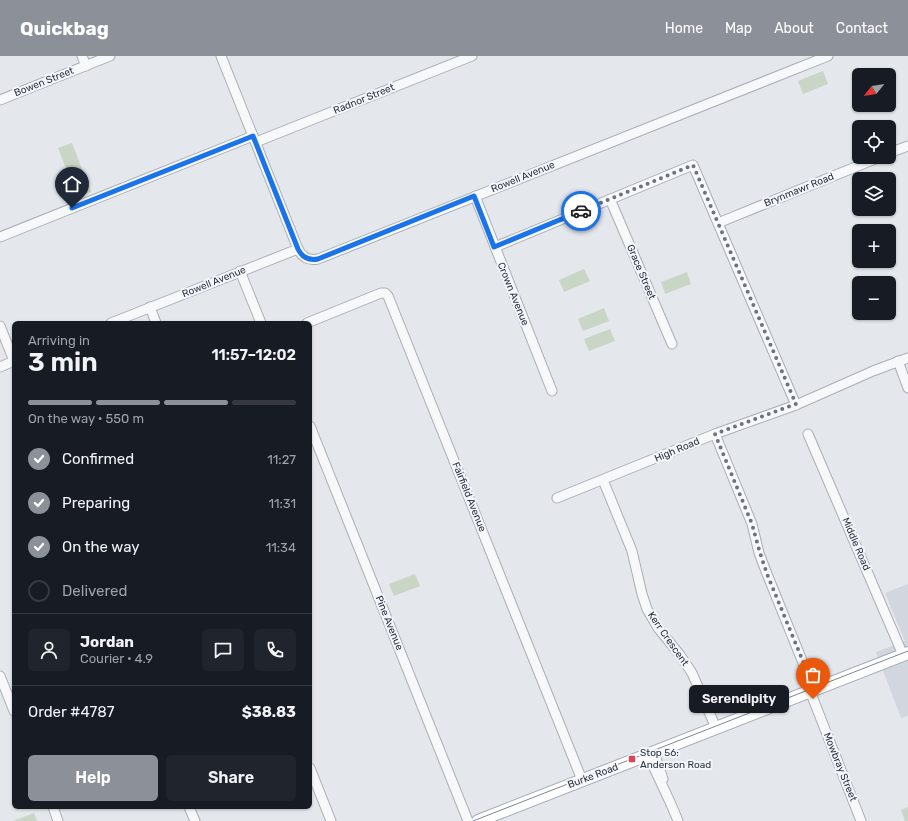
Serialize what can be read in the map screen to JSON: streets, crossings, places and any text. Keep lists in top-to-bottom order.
{
  "streets": {
    "main road": ["Burke Road"],
    "street": [
      "Bowen Street",
      "Radnor Street",
      "Rowell Avenue",
      "Brynmawr Road",
      "Grace Street",
      "Crown Avenue",
      "High Road",
      "Fairfield Avenue",
      "Middle Road",
      "Pine Avenue",
      "Kerr Crescent",
      "Mowbray Street"
    ]
  },
  "crossings": [
    ["Rowell Avenue", "Crown Avenue"],
    ["High Road", "Kerr Crescent"],
    ["High Road", "Mowbray Street"],
    ["Fairfield Avenue", "Burke Road"],
    ["Middle Road", "Burke Road"],
    ["Kerr Crescent", "Burke Road"],
    ["Mowbray Street", "Burke Road"]
  ],
  "places": {
    "other": ["Serendipity"],
    "transit": ["Stop 56: Anderson Road"]
  },
  "north": "bottom left",
  "page": {
    "header": "Quickbag",
    "nav": [
      "Home",
      "Map",
      "About",
      "Contact"
    ],
    "map_buttons": ["+", "−"],
    "heading": ["3 min", "Arriving in", "11:57–12:02"],
    "panel": [
      "Jordan",
      "Courier · 4.9",
      "Order #4787",
      "$38.83"
    ],
    "bar": "On the way · 550 m",
    "list": [
      ["Confirmed", "11:27"],
      ["Preparing", "11:31"],
      ["On the way", "11:34"],
      "Delivered"
    ],
    "bubble": "Serendipity",
    "buttons": ["Help", "Share"]
  }
}
